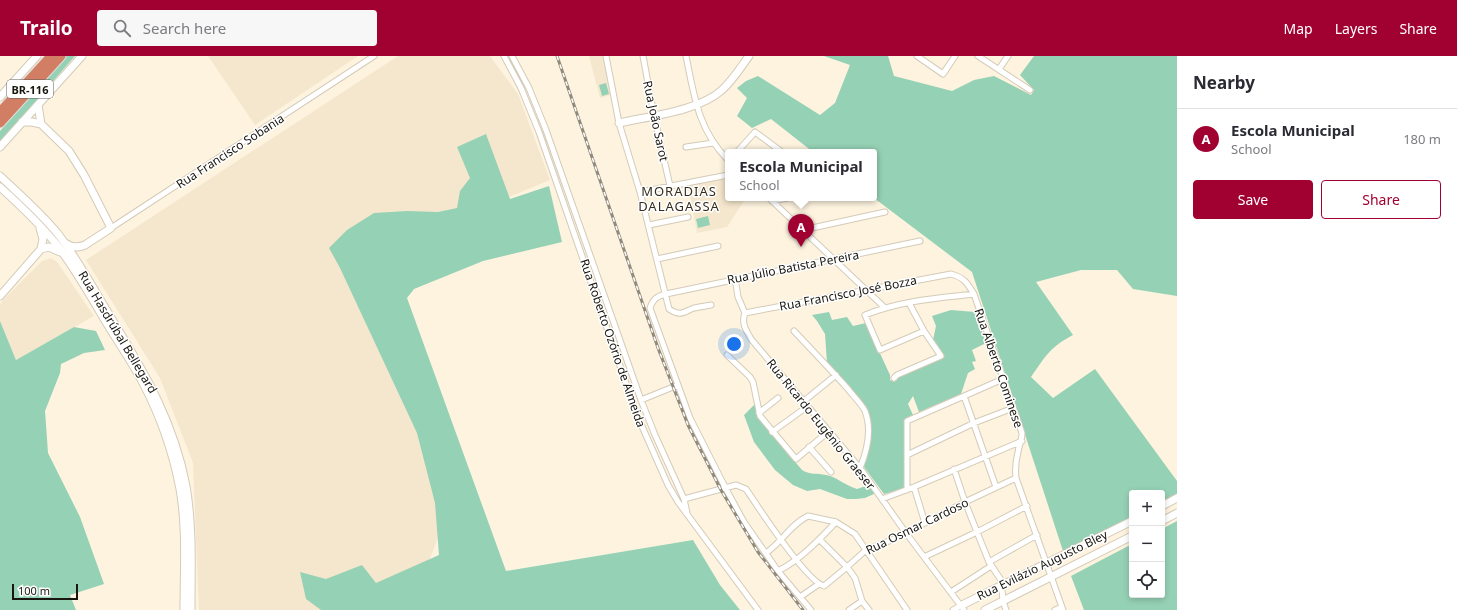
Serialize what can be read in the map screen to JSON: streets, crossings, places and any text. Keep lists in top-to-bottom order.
{
  "streets": {
    "highway": ["BR-116"],
    "street": [
      "Rua João Sarot",
      "Rua Francisco Sobania",
      "Rua Júlio Batista Pereira",
      "Rua Francisco José Bozza",
      "Rua Hasdrúbal Bellegard",
      "Rua Roberto Ozório de Almeida",
      "Rua Alberto Cominese",
      "Rua Ricardo Eugênio Graeser",
      "Rua Osmar Cardoso",
      "Rua Evilázio Augusto Bley"
    ]
  },
  "crossings": [
    ["Rua Júlio Batista Pereira", "Rua Ricardo Eugênio Graeser"],
    ["Rua Francisco José Bozza", "Rua Alberto Cominese"],
    ["Rua Francisco José Bozza", "Rua Ricardo Eugênio Graeser"],
    ["Rua Alberto Cominese", "Rua Osmar Cardoso"],
    ["Rua Alberto Cominese", "Rua Evilázio Augusto Bley"],
    ["Rua Ricardo Eugênio Graeser", "Rua Osmar Cardoso"],
    ["Rua Ricardo Eugênio Graeser", "Rua Evilázio Augusto Bley"]
  ],
  "districts": ["MORADIAS DALAGASSA"],
  "scale_bar": "100 m",
  "page": {
    "header": "Trailo",
    "search": "Search here",
    "nav": ["Map", "Layers", "Share"],
    "heading": "Nearby",
    "list": [
      {
        "mark": "A",
        "name": "Escola Municipal",
        "note": "School",
        "value": "180 m"
      }
    ],
    "popup": ["Escola Municipal", "School"],
    "buttons": ["Save", "Share"],
    "pins": "A",
    "map_buttons": ["+", "−"],
    "scale": "100 m"
  }
}
